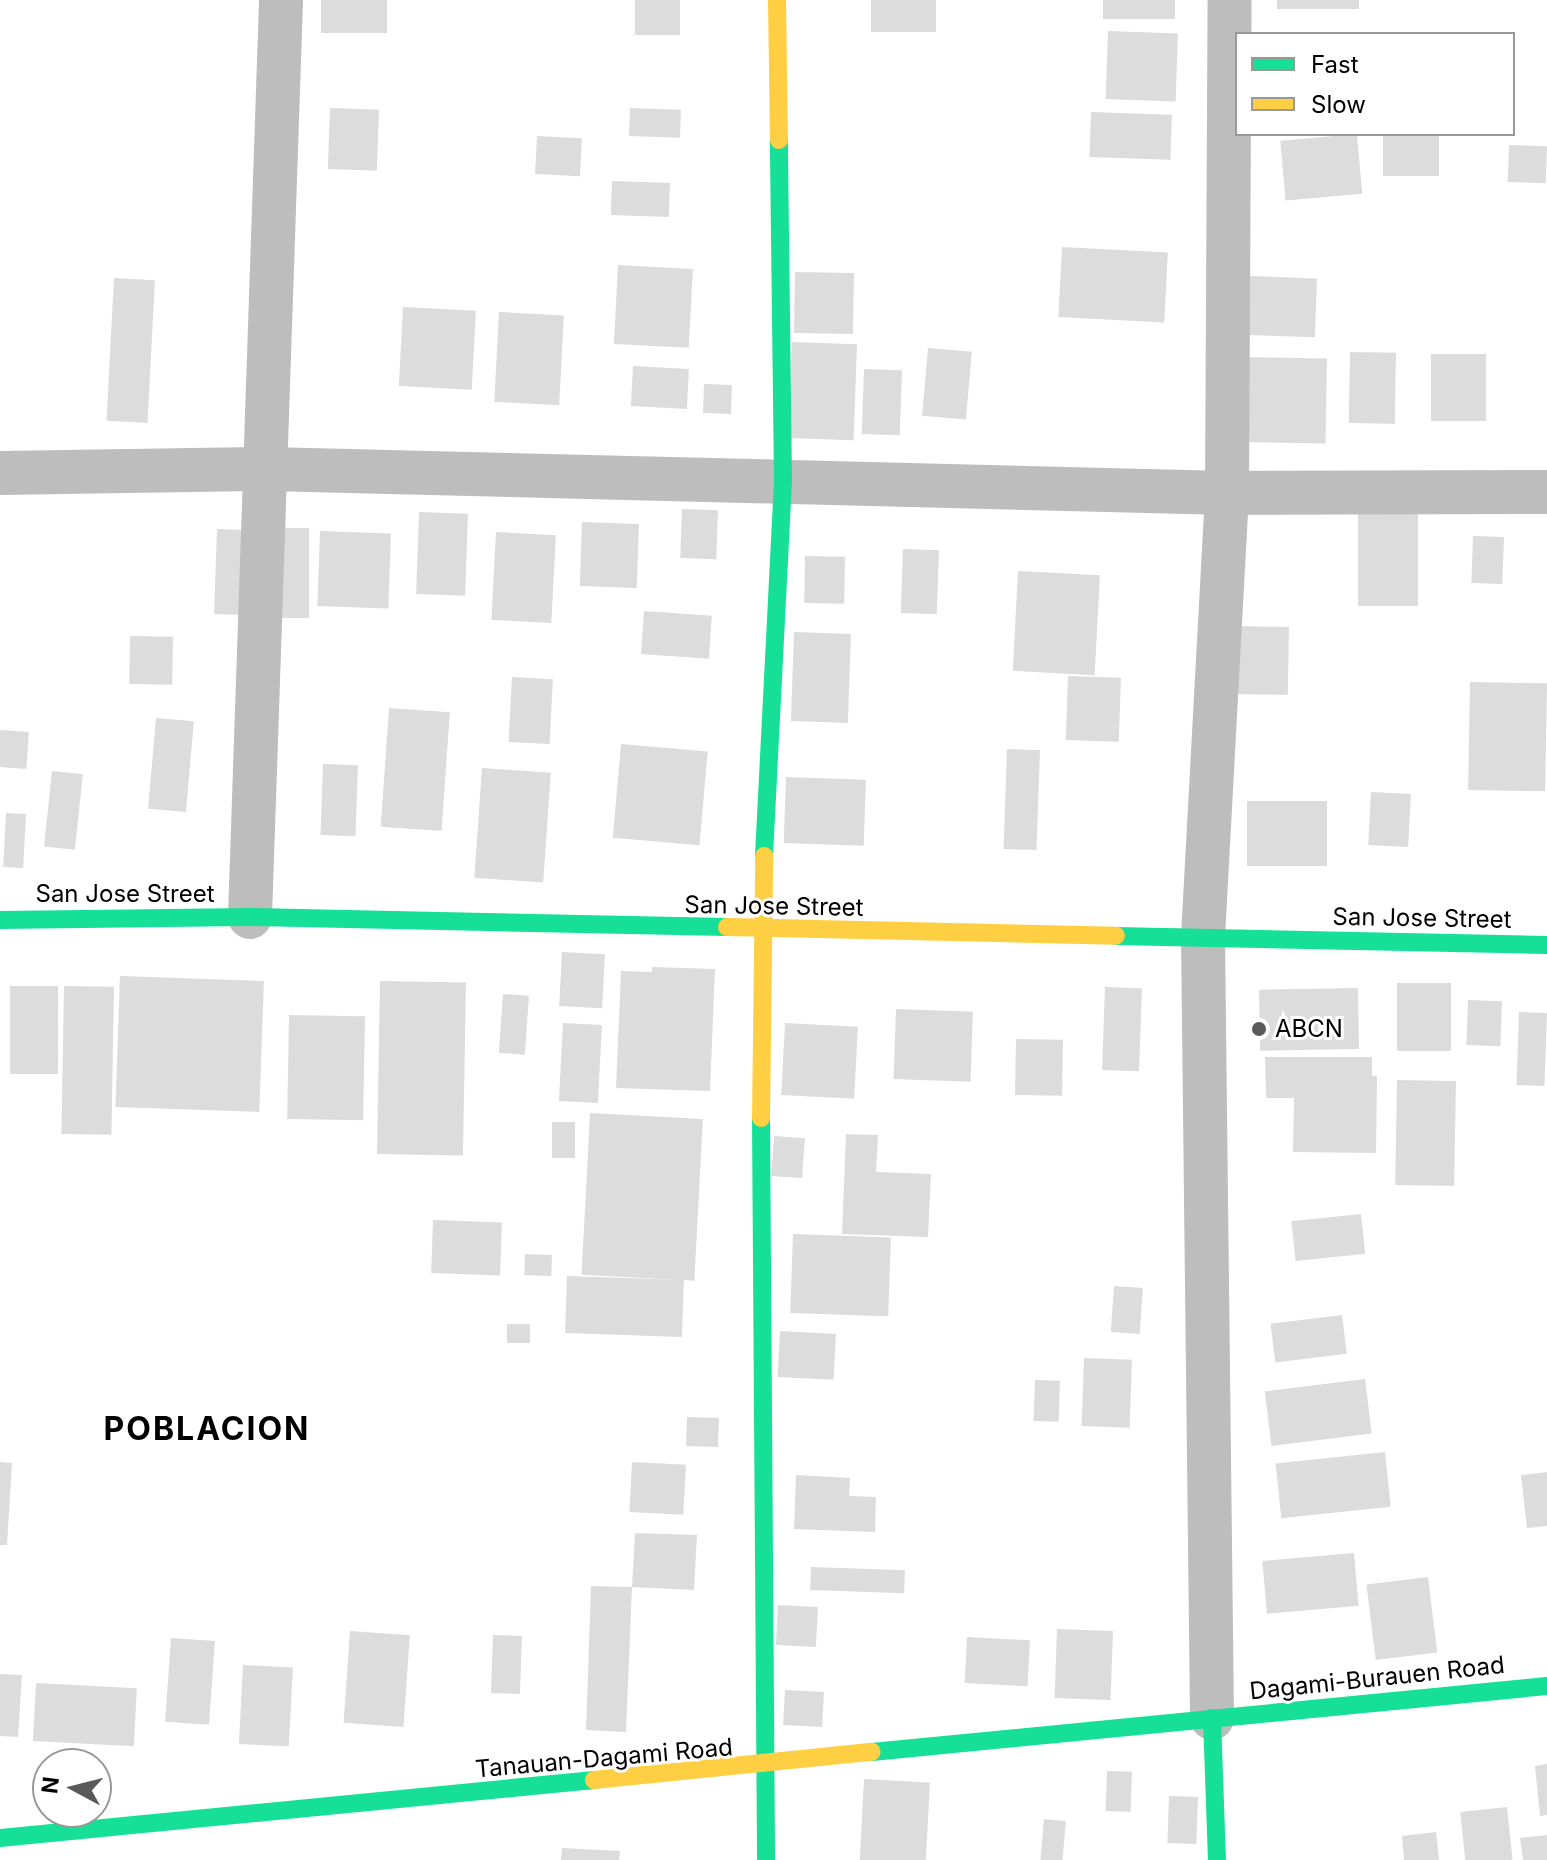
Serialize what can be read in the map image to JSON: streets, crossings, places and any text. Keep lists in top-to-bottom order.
{
  "streets": {
    "street": ["San Jose Street", "Dagami-Burauen Road", "Tanauan-Dagami Road"]
  },
  "crossings": [
    ["Dagami-Burauen Road", "Tanauan-Dagami Road"]
  ],
  "districts": ["POBLACION"],
  "places": ["ABCN"],
  "legend": ["Fast", "Slow"],
  "north": "left"
}
